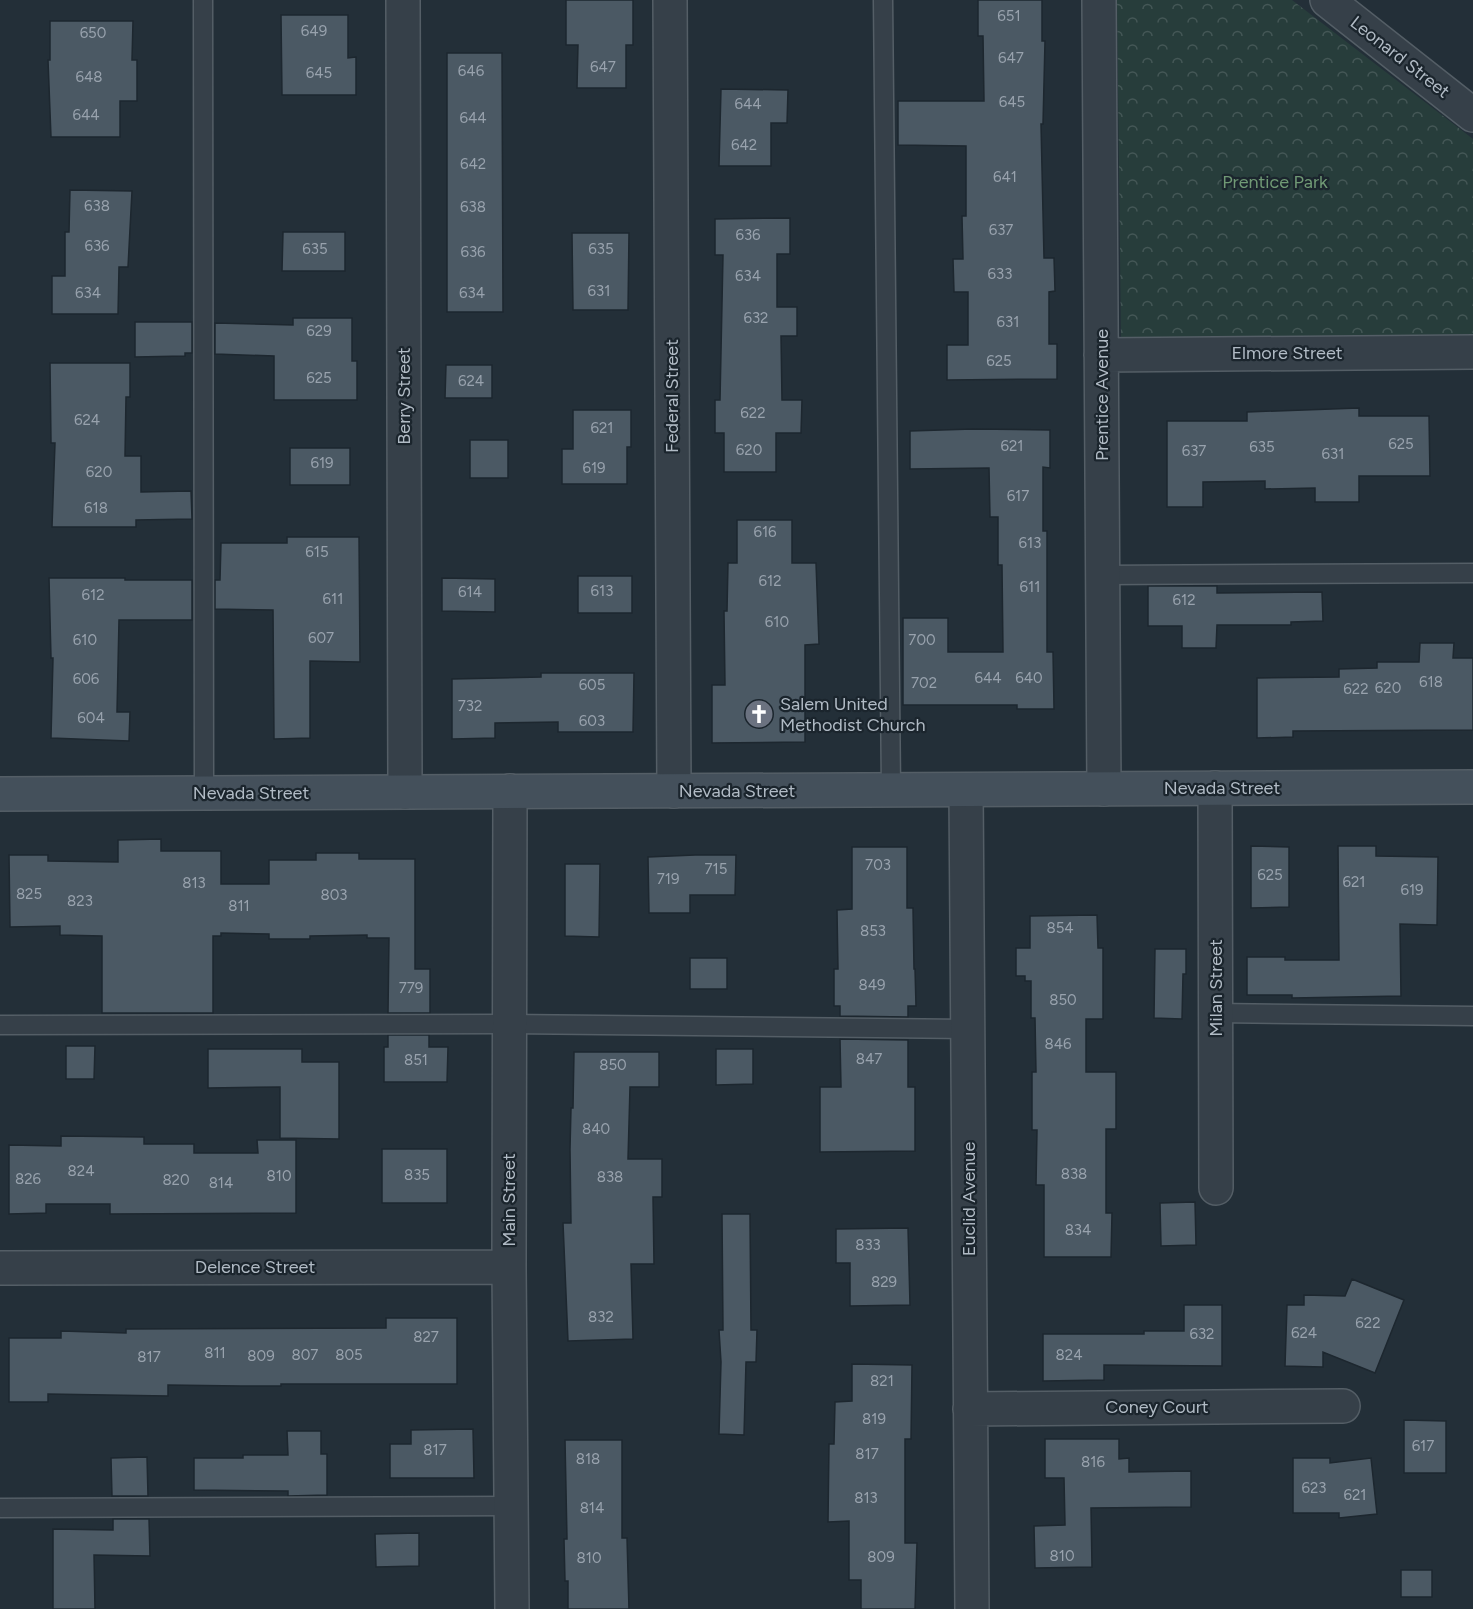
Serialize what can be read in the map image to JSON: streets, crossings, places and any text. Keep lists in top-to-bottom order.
{
  "streets": {
    "street": [
      "Leonard Street",
      "Elmore Street",
      "Prentice Avenue",
      "Berry Street",
      "Federal Street",
      "Nevada Street",
      "Milan Street",
      "Euclid Avenue",
      "Main Street",
      "Delence Street",
      "Coney Court"
    ]
  },
  "crossings": [
    ["Elmore Street", "Prentice Avenue"],
    ["Prentice Avenue", "Nevada Street"],
    ["Berry Street", "Nevada Street"],
    ["Federal Street", "Nevada Street"],
    ["Nevada Street", "Milan Street"],
    ["Nevada Street", "Euclid Avenue"],
    ["Nevada Street", "Main Street"],
    ["Euclid Avenue", "Coney Court"],
    ["Main Street", "Delence Street"]
  ],
  "parks": ["Prentice Park"],
  "places": {
    "church": ["Salem United Methodist Church"]
  },
  "house_numbers": [
    "651",
    "649",
    "650",
    "647",
    "647",
    "646",
    "645",
    "648",
    "645",
    "644",
    "644",
    "644",
    "642",
    "642",
    "641",
    "638",
    "638",
    "637",
    "636",
    "636",
    "635",
    "635",
    "636",
    "633",
    "634",
    "631",
    "634",
    "634",
    "632",
    "631",
    "629",
    "625",
    "625",
    "624",
    "622",
    "624",
    "621",
    "625",
    "621",
    "635",
    "620",
    "637",
    "631",
    "619",
    "619",
    "620",
    "617",
    "618",
    "616",
    "613",
    "615",
    "612",
    "611",
    "613",
    "614",
    "612",
    "611",
    "612",
    "610",
    "607",
    "610",
    "700",
    "644",
    "640",
    "606",
    "618",
    "702",
    "605",
    "620",
    "622",
    "732",
    "604",
    "603",
    "703",
    "715",
    "625",
    "719",
    "621",
    "813",
    "619",
    "825",
    "803",
    "823",
    "811",
    "854",
    "853",
    "849",
    "779",
    "850",
    "846",
    "847",
    "851",
    "850",
    "840",
    "824",
    "838",
    "835",
    "810",
    "838",
    "826",
    "820",
    "814",
    "834",
    "833",
    "829",
    "832",
    "622",
    "624",
    "632",
    "827",
    "811",
    "807",
    "805",
    "824",
    "809",
    "817",
    "821",
    "819",
    "617",
    "817",
    "817",
    "818",
    "816",
    "623",
    "621",
    "813",
    "814",
    "810",
    "809",
    "810"
  ]
}
